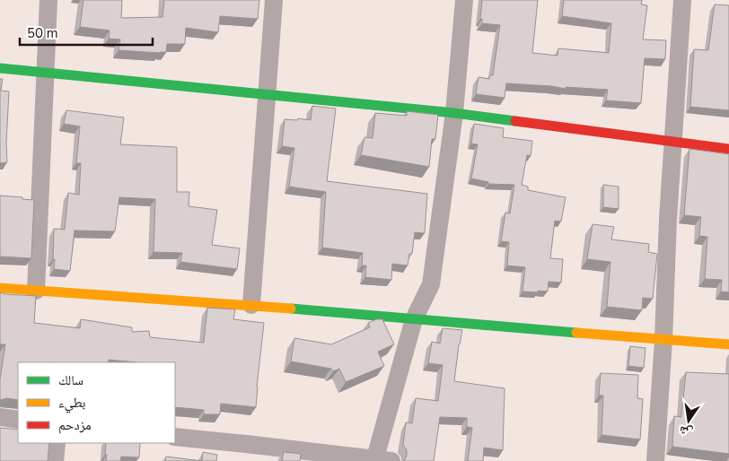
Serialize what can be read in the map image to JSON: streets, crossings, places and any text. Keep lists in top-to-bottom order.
{
  "legend": ["سالك", "بطيء", "مزدحم"],
  "scale_bar": "50 m",
  "north": "bottom"
}
